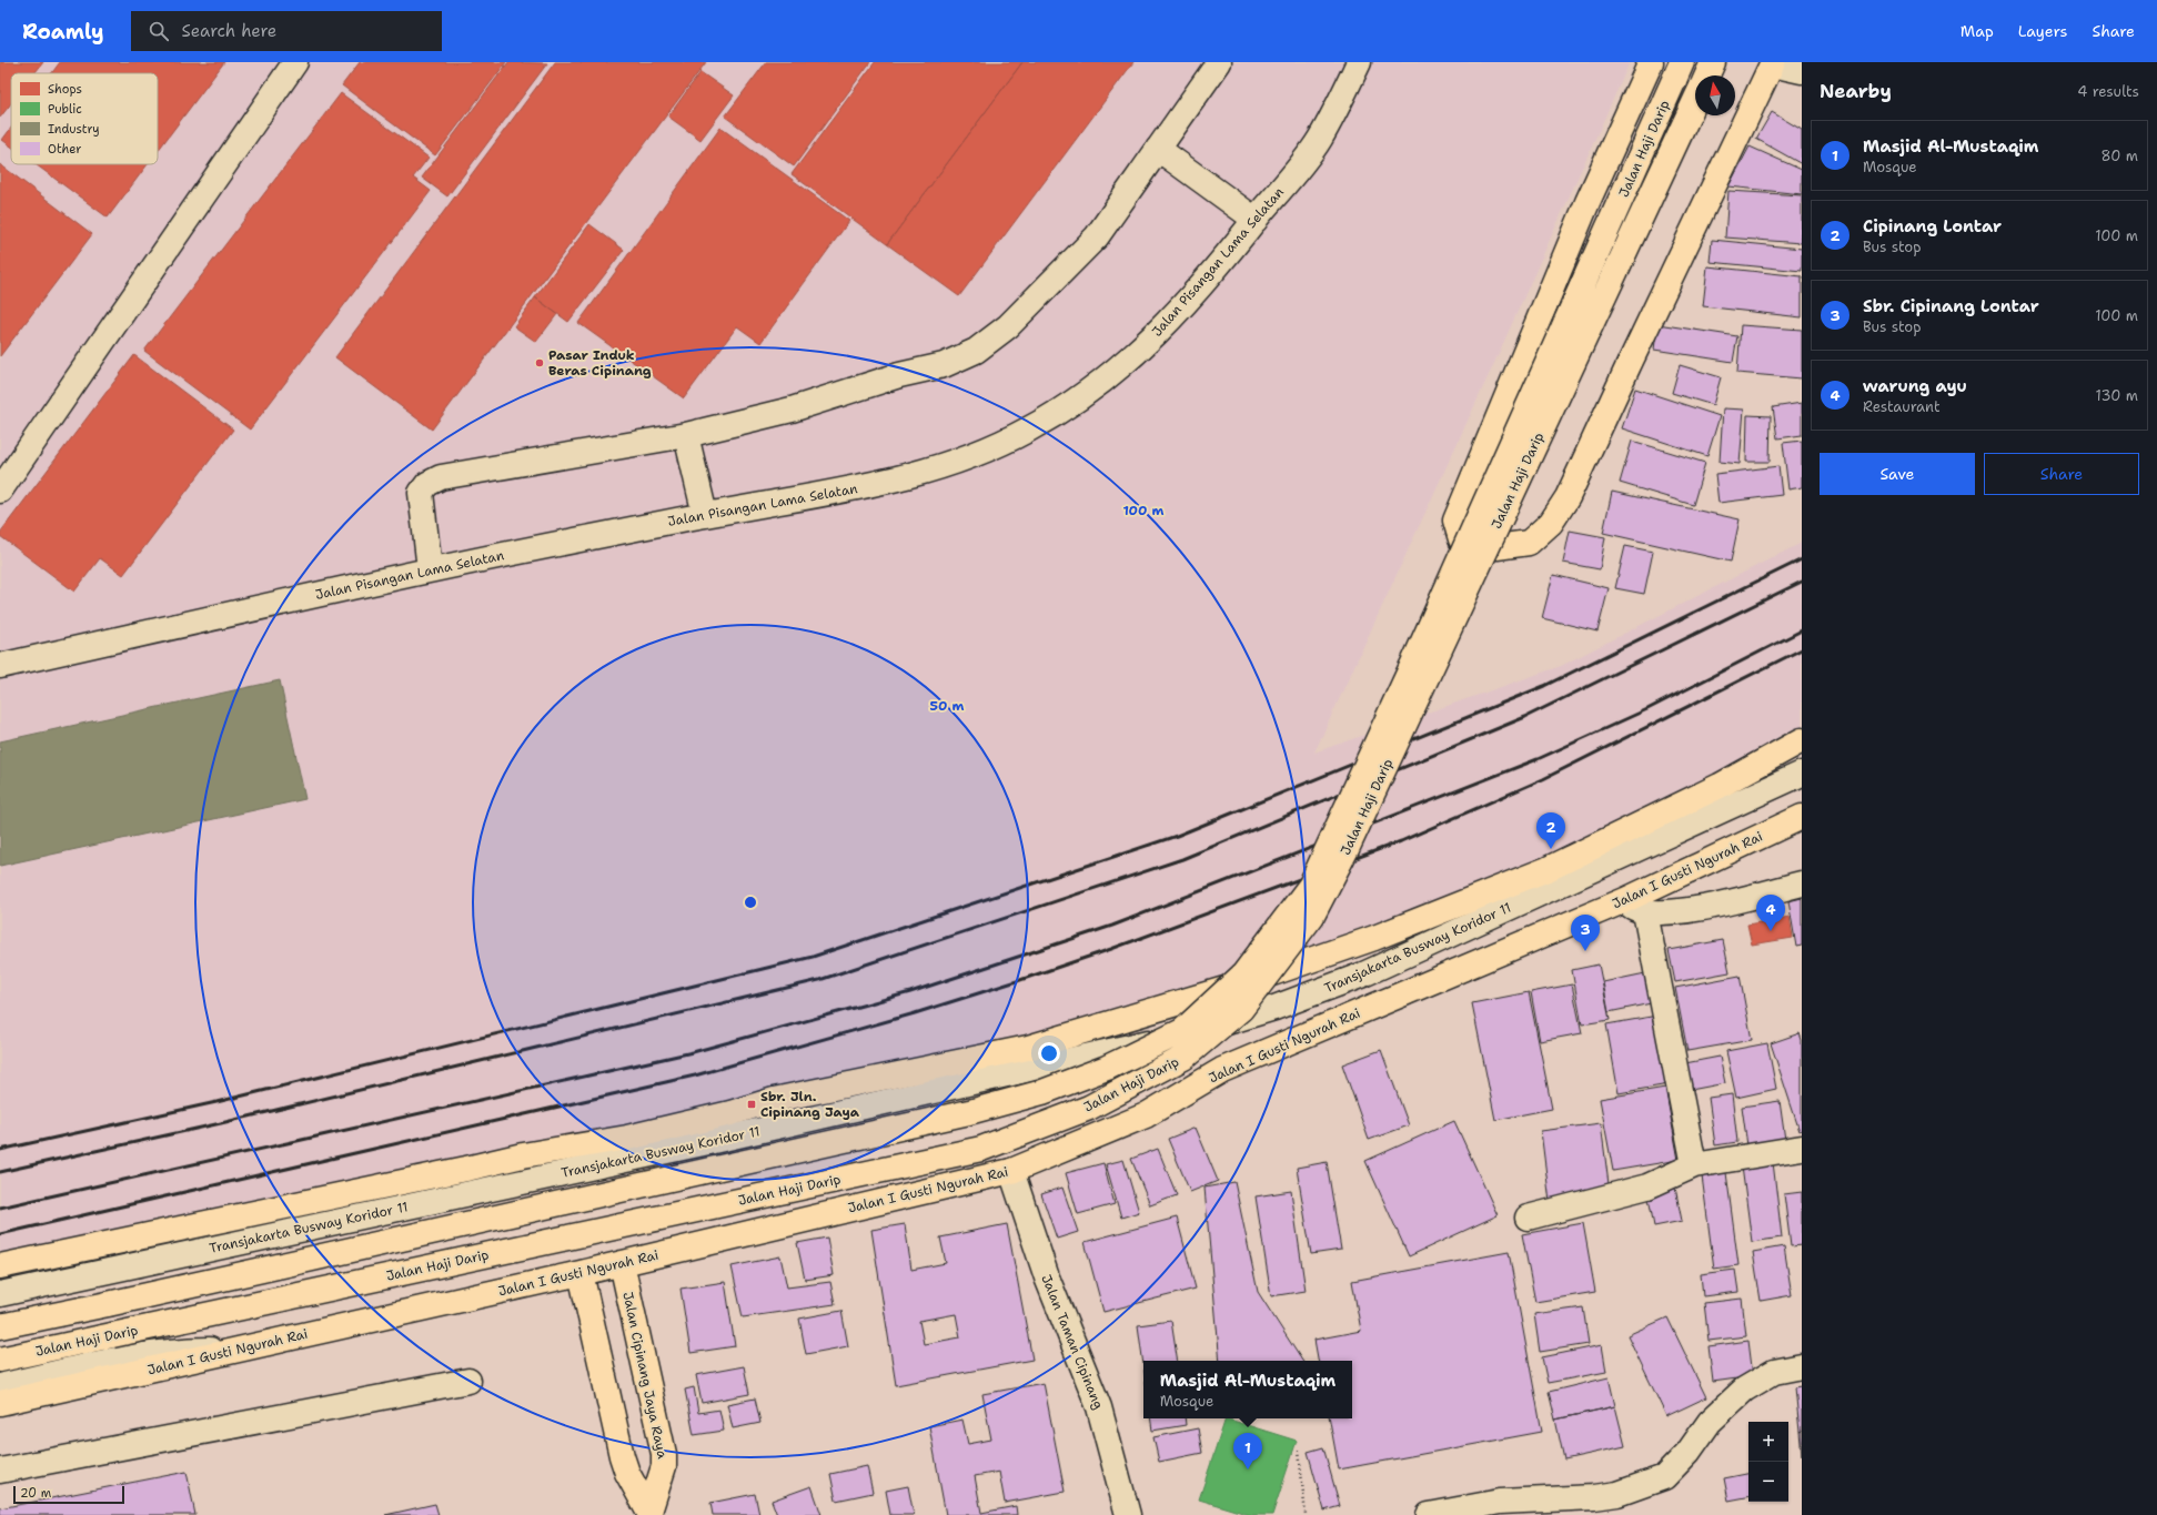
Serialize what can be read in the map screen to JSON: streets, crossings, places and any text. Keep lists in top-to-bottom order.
{
  "streets": {
    "main road": ["Jalan Haji Darip", "Jalan I Gusti Ngurah Rai", "Jalan Cipinang Jaya Raya"],
    "street": ["Jalan Pisangan Lama Selatan", "Transjakarta Busway Koridor 11", "Jalan Taman Cipinang"]
  },
  "crossings": [
    ["Jalan I Gusti Ngurah Rai", "Jalan Taman Cipinang"],
    ["Jalan I Gusti Ngurah Rai", "Jalan Cipinang Jaya Raya"]
  ],
  "places": {
    "other": ["Pasar Induk Beras Cipinang"],
    "transit": ["Sbr. Jln. Cipinang Jaya"]
  },
  "legend": [
    "Shops",
    "Public",
    "Industry",
    "Other"
  ],
  "scale_bar": "20 m",
  "north": "top",
  "page": {
    "header": "Roamly",
    "search": "Search here",
    "nav": ["Map", "Layers", "Share"],
    "heading": ["Nearby", "4 results"],
    "list": [
      {
        "mark": "1",
        "name": "Masjid Al-Mustaqim",
        "note": "Mosque",
        "value": "80 m"
      },
      {
        "mark": "2",
        "name": "Cipinang Lontar",
        "note": "Bus stop",
        "value": "100 m"
      },
      {
        "mark": "3",
        "name": "Sbr. Cipinang Lontar",
        "note": "Bus stop",
        "value": "100 m"
      },
      {
        "mark": "4",
        "name": "warung ayu",
        "note": "Restaurant",
        "value": "130 m"
      }
    ],
    "buttons": ["Save", "Share"],
    "pins": [
      "2",
      "4",
      "3",
      "1"
    ],
    "popup": ["Masjid Al-Mustaqim", "Mosque"],
    "map_buttons": ["+", "−"],
    "scale": "20 m"
  },
  "rings": ["100 m", "50 m"]
}
